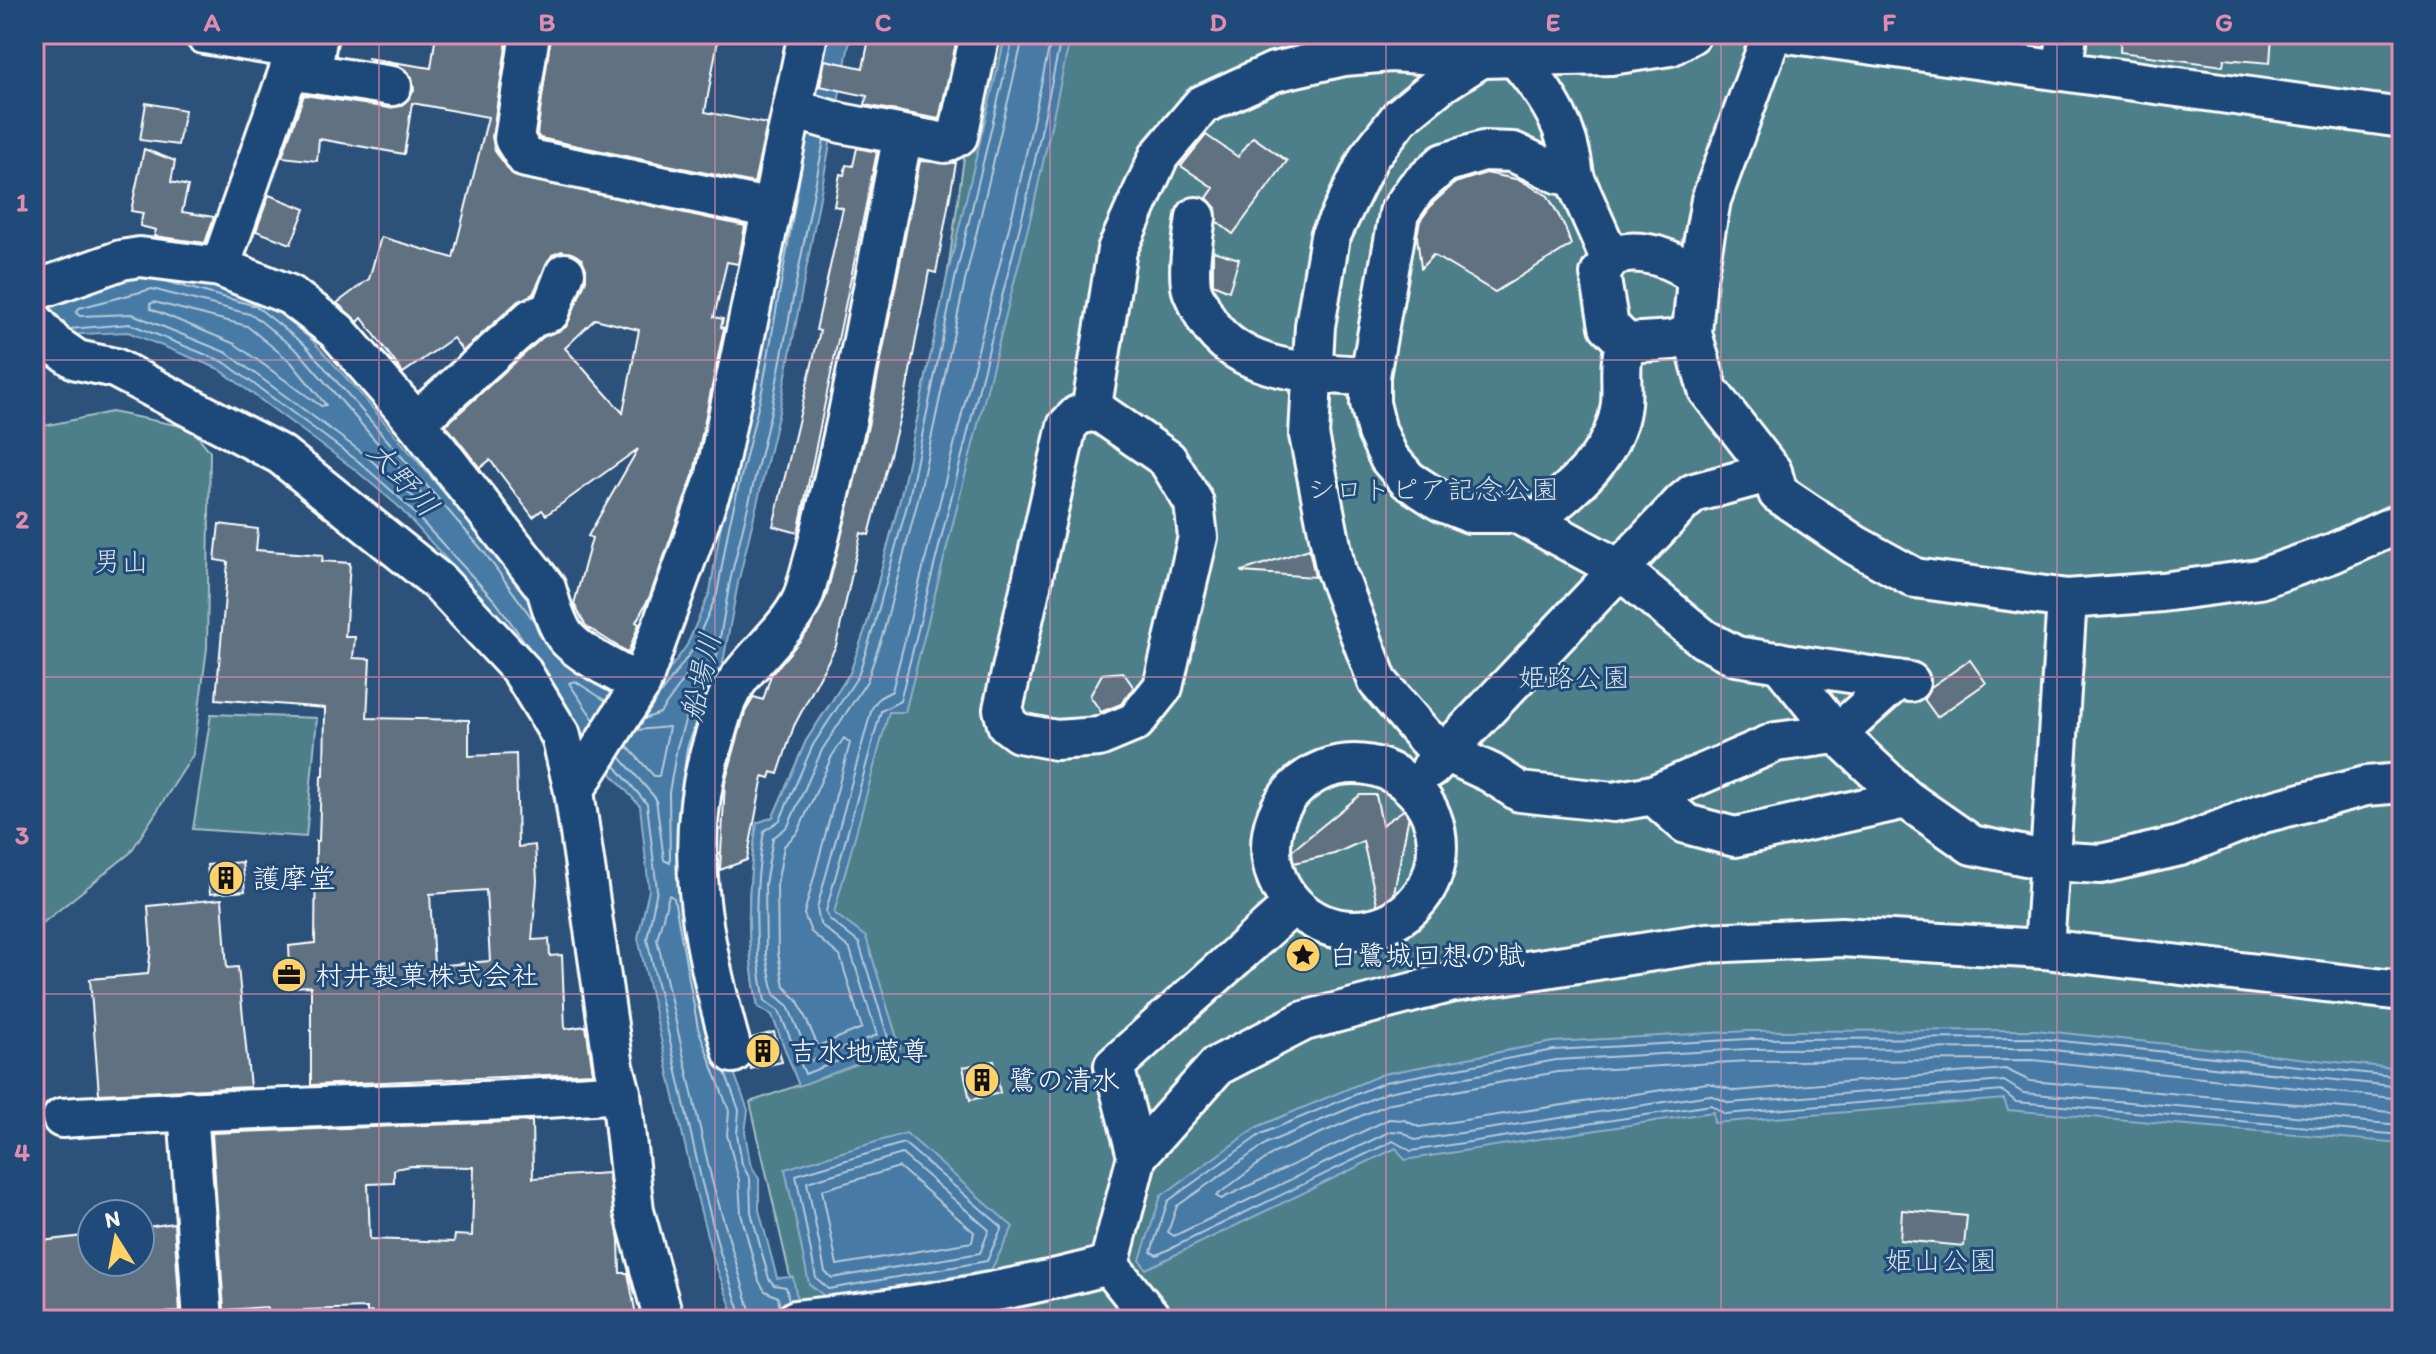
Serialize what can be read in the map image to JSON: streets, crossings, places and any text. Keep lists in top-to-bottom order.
{
  "water": ["大野川", "船場川"],
  "parks": [
    "シロトピア記念公園",
    "男山",
    "姫路公園",
    "姫山公園"
  ],
  "places": {
    "building": ["護摩堂", "吉水地蔵尊", "鷺の清水"],
    "place": ["白鷺城回想の賦"],
    "office": ["村井製菓株式会社"]
  },
  "north": "top",
  "grid": {
    "columns": [
      "A",
      "B",
      "C",
      "D",
      "E",
      "F",
      "G"
    ],
    "rows": [
      "1",
      "2",
      "3",
      "4"
    ]
  }
}
